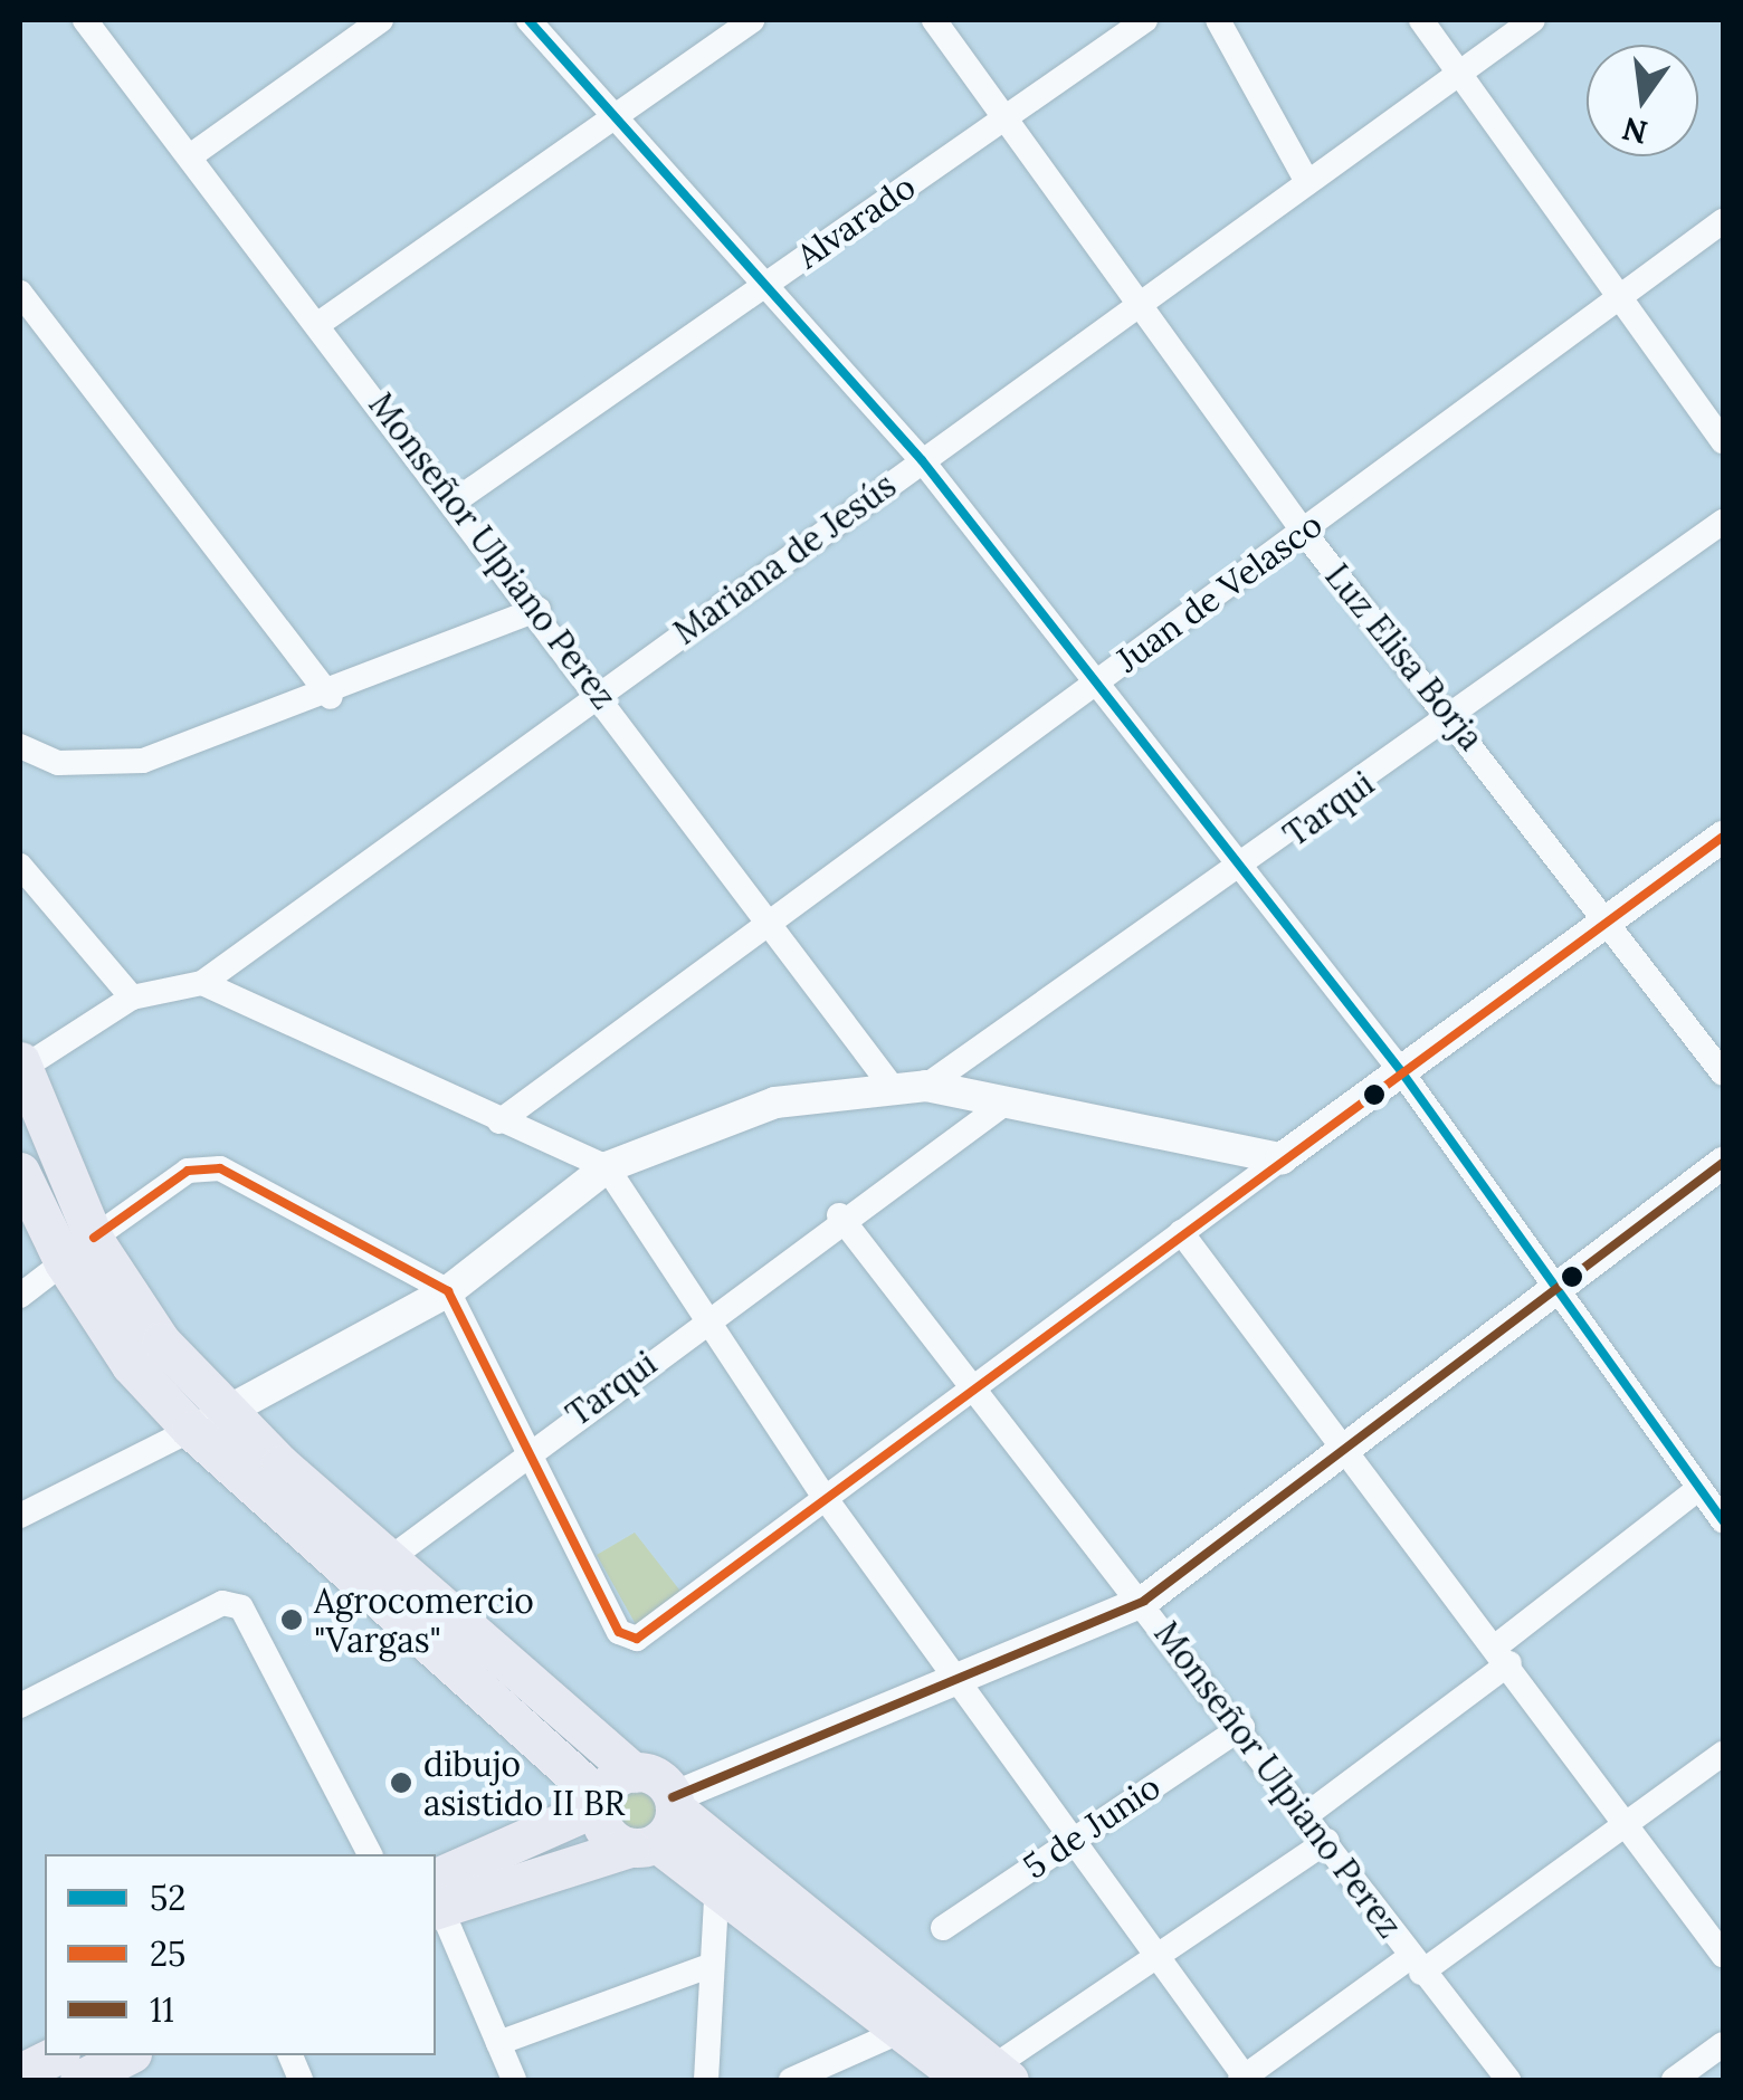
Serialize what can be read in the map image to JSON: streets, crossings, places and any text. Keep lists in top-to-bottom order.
{
  "streets": {
    "street": [
      "Alvarado",
      "Monseñor Ulpiano Perez",
      "Mariana de Jesús",
      "Juan de Velasco",
      "Luz Elisa Borja",
      "Tarqui",
      "5 de Junio"
    ]
  },
  "crossings": [
    ["Alvarado", "Monseñor Ulpiano Perez"],
    ["Alvarado", "Luz Elisa Borja"],
    ["Monseñor Ulpiano Perez", "Mariana de Jesús"],
    ["Monseñor Ulpiano Perez", "Juan de Velasco"],
    ["Monseñor Ulpiano Perez", "Tarqui"],
    ["Monseñor Ulpiano Perez", "5 de Junio"],
    ["Mariana de Jesús", "Luz Elisa Borja"],
    ["Juan de Velasco", "Luz Elisa Borja"],
    ["Luz Elisa Borja", "Tarqui"]
  ],
  "places": ["Agrocomercio \"Vargas\"", "dibujo asistido II BR"],
  "lines": ["transit line 52", "transit line 25", "transit line 11"],
  "legend": ["52", "25", "11"],
  "north": "bottom"
}
